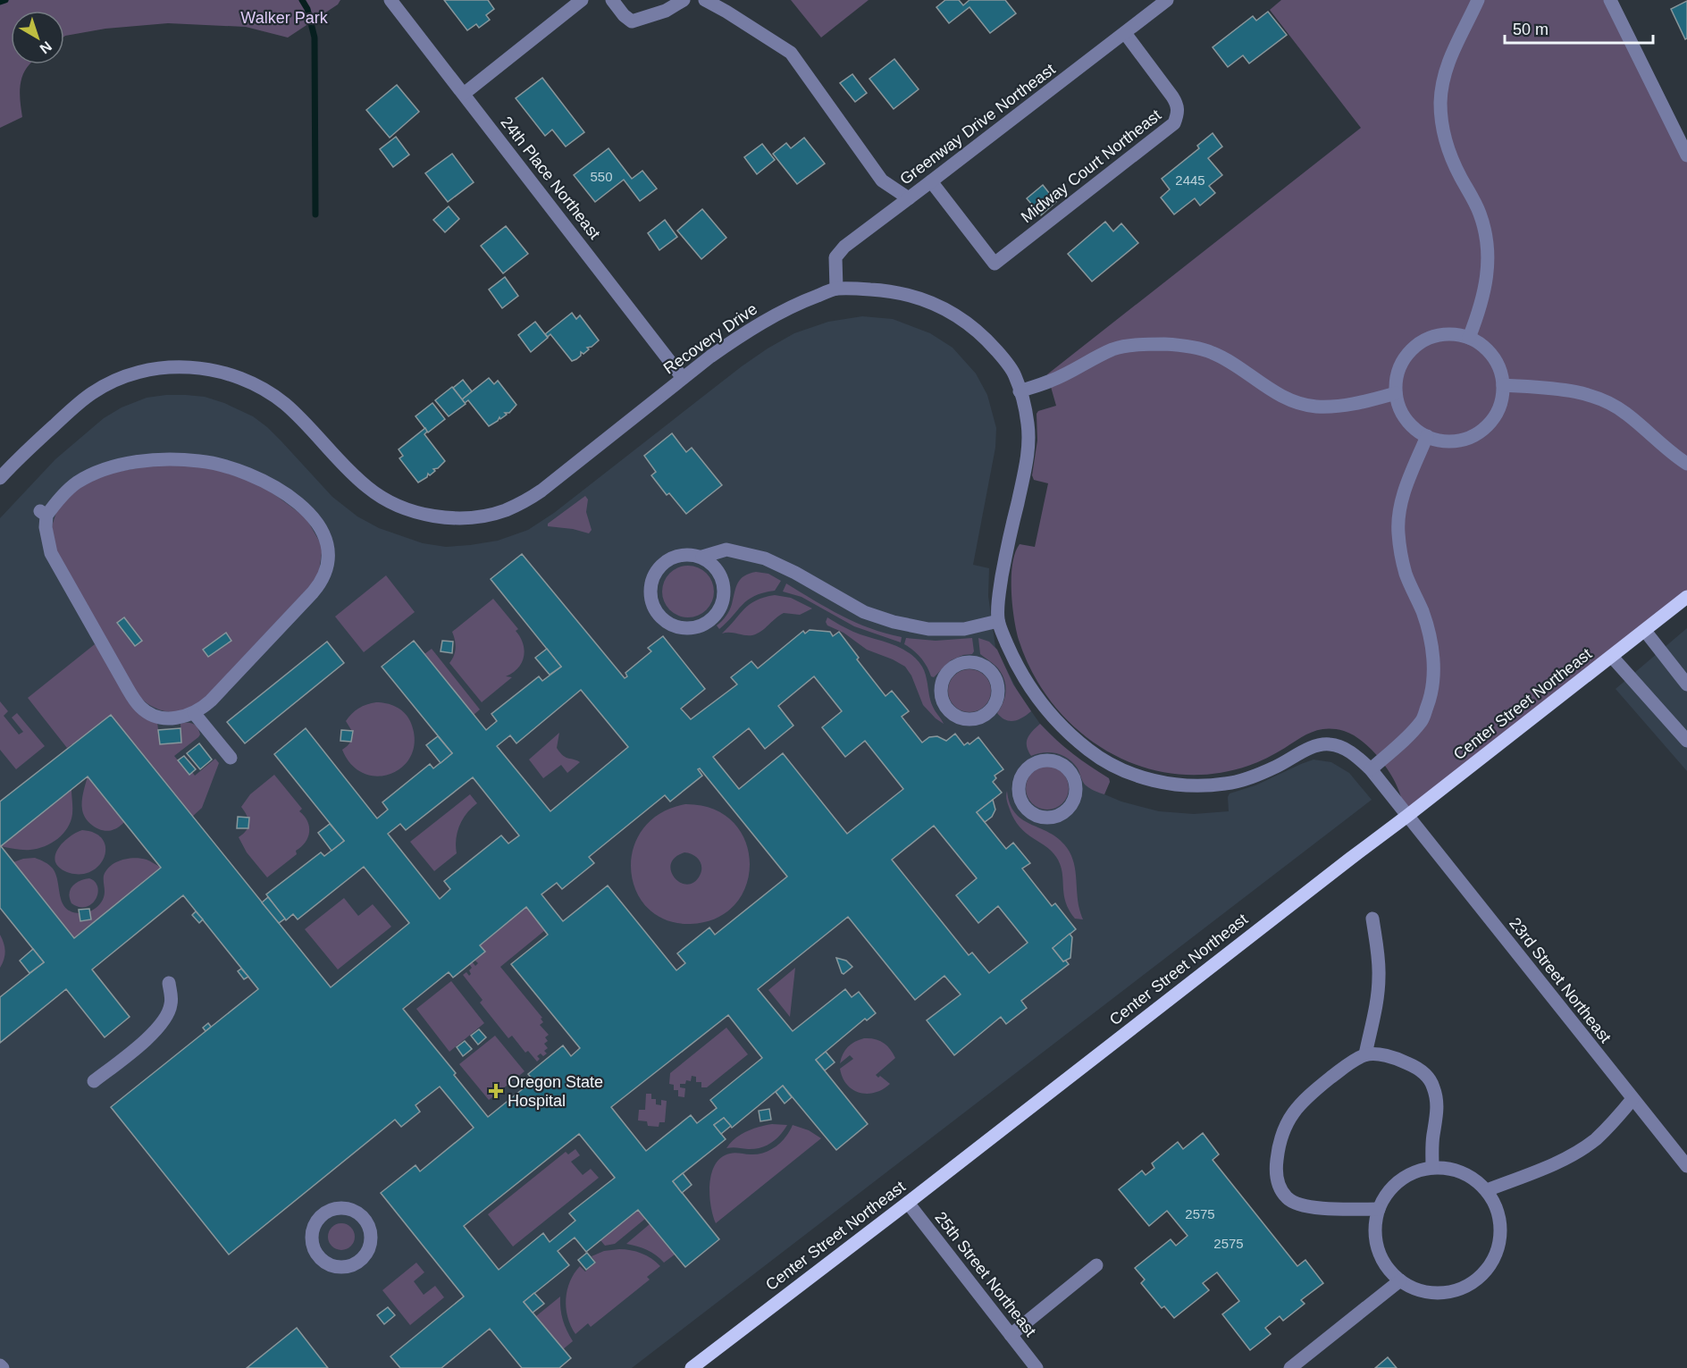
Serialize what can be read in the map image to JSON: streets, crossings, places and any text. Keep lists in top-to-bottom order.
{
  "streets": {
    "main road": ["Center Street Northeast"],
    "street": [
      "Greenway Drive Northeast",
      "Midway Court Northeast",
      "24th Place Northeast",
      "Recovery Drive",
      "23rd Street Northeast",
      "25th Street Northeast"
    ]
  },
  "crossings": [
    ["Greenway Drive Northeast", "Midway Court Northeast"],
    ["Greenway Drive Northeast", "Recovery Drive"],
    ["24th Place Northeast", "Recovery Drive"],
    ["Recovery Drive", "Center Street Northeast"],
    ["Recovery Drive", "23rd Street Northeast"],
    ["Center Street Northeast", "23rd Street Northeast"],
    ["Center Street Northeast", "25th Street Northeast"]
  ],
  "parks": ["Walker Park"],
  "places": {
    "health": ["Oregon State Hospital"]
  },
  "house_numbers": [
    "550",
    "2445",
    "2575",
    "2575"
  ],
  "scale_bar": "50 m",
  "north": "bottom right"
}
